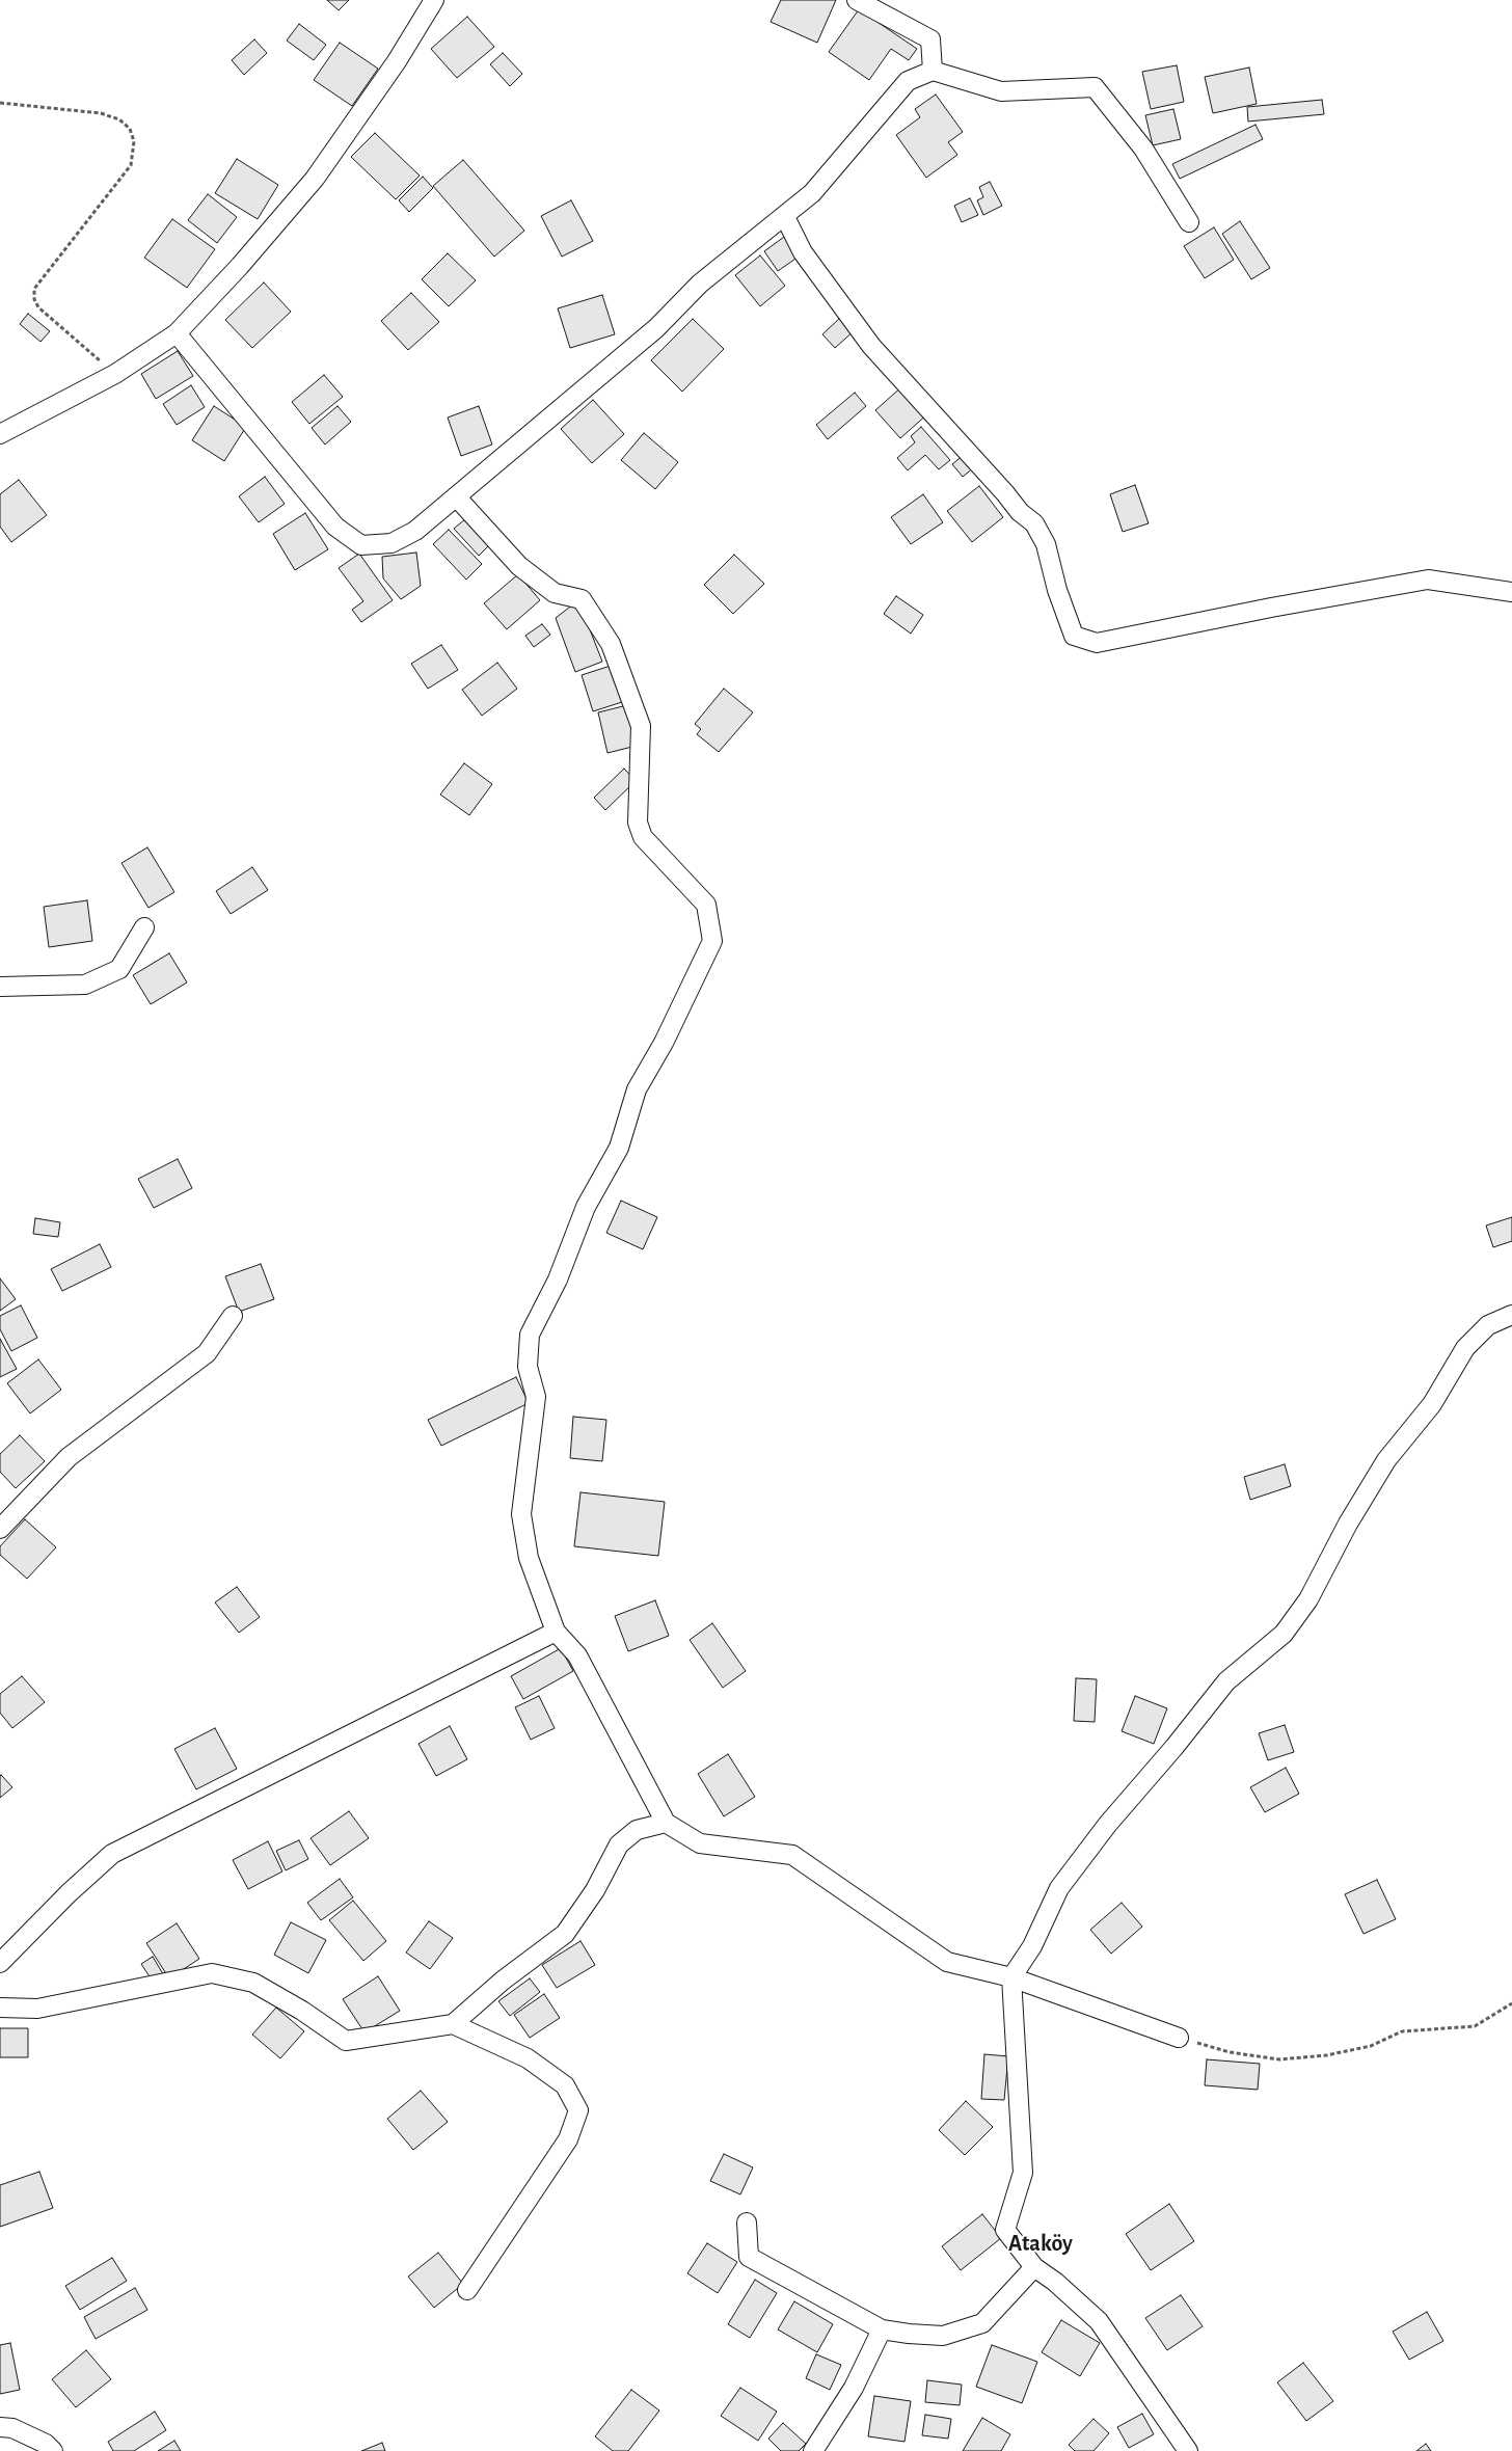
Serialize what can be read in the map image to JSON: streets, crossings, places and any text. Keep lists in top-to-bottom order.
{
  "districts": ["Ataköy"]
}
